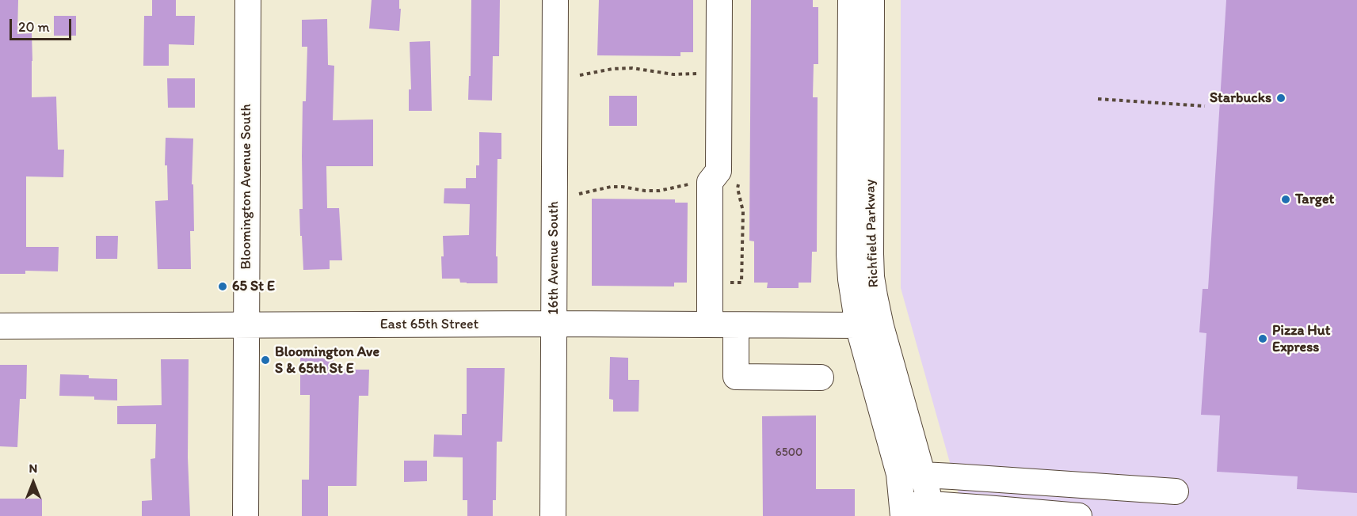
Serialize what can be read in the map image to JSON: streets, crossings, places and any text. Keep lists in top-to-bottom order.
{
  "streets": {
    "street": [
      "Bloomington Avenue South",
      "Richfield Parkway",
      "16th Avenue South",
      "East 65th Street"
    ]
  },
  "crossings": [
    ["Bloomington Avenue South", "East 65th Street"],
    ["Richfield Parkway", "East 65th Street"],
    ["16th Avenue South", "East 65th Street"]
  ],
  "places": [
    "Starbucks",
    "Target",
    "65 St E",
    "Pizza Hut Express",
    "Bloomington Ave S & 65th St E"
  ],
  "house_numbers": ["6500"],
  "scale_bar": "20 m",
  "north": "top"
}
